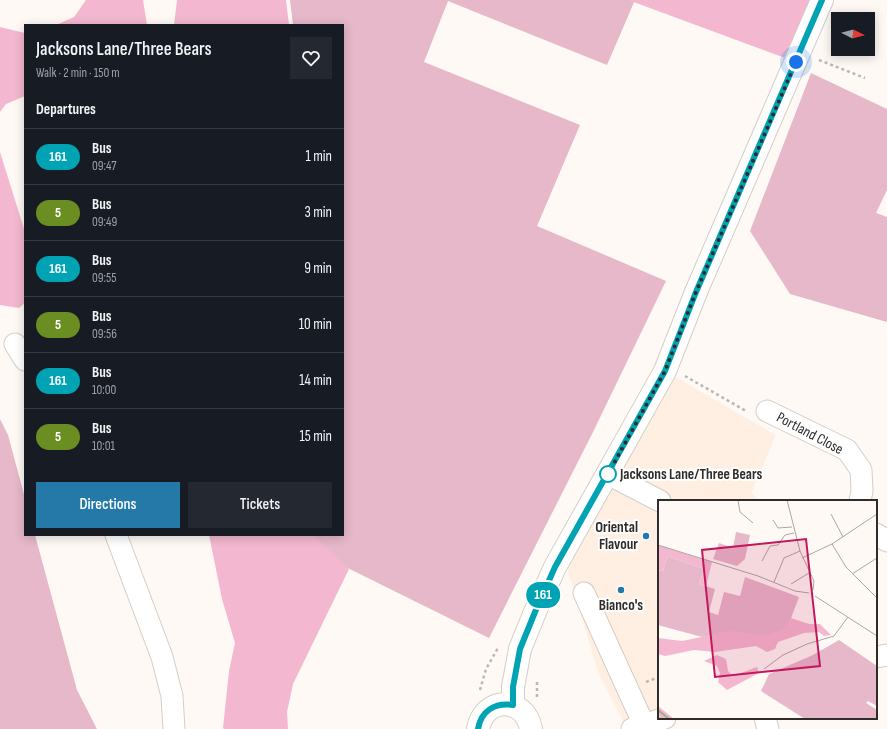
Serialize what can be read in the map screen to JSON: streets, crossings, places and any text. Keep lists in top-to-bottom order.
{
  "streets": {
    "street": ["Portland Close"]
  },
  "places": ["Jacksons Lane/Three Bears", "Oriental Flavour", "Bianco's"],
  "lines": ["bus line 161"],
  "north": "right",
  "page": {
    "on_map": "161",
    "heading": [
      ["Jacksons Lane/Three Bears", "Walk · 2 min · 150 m"],
      "Departures"
    ],
    "list": [
      {
        "mark": "161",
        "name": "Bus",
        "note": "09:47",
        "value": "1 min"
      },
      {
        "mark": "5",
        "name": "Bus",
        "note": "09:49",
        "value": "3 min"
      },
      {
        "mark": "161",
        "name": "Bus",
        "note": "09:55",
        "value": "9 min"
      },
      {
        "mark": "5",
        "name": "Bus",
        "note": "09:56",
        "value": "10 min"
      },
      {
        "mark": "161",
        "name": "Bus",
        "note": "10:00",
        "value": "14 min"
      },
      {
        "mark": "5",
        "name": "Bus",
        "note": "10:01",
        "value": "15 min"
      }
    ],
    "buttons": ["Directions", "Tickets"]
  }
}
